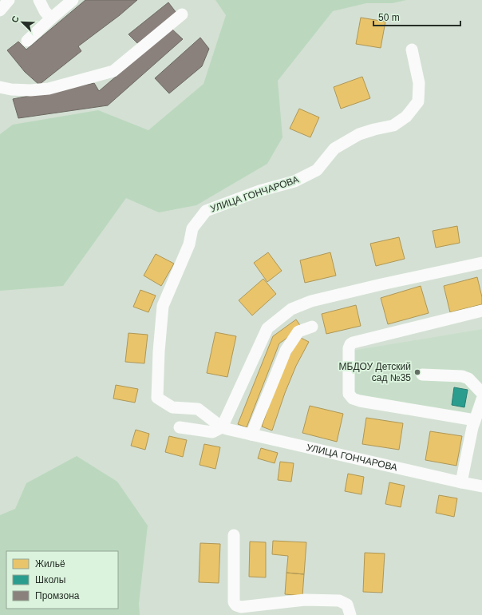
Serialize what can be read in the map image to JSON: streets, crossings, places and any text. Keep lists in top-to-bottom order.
{
  "streets": {
    "street": ["УЛИЦА ГОНЧАРОВА"]
  },
  "places": ["МБДОУ Детский сад №35"],
  "legend": ["Жильё", "Школы", "Промзона"],
  "scale_bar": "50 m",
  "north": "top left"
}
